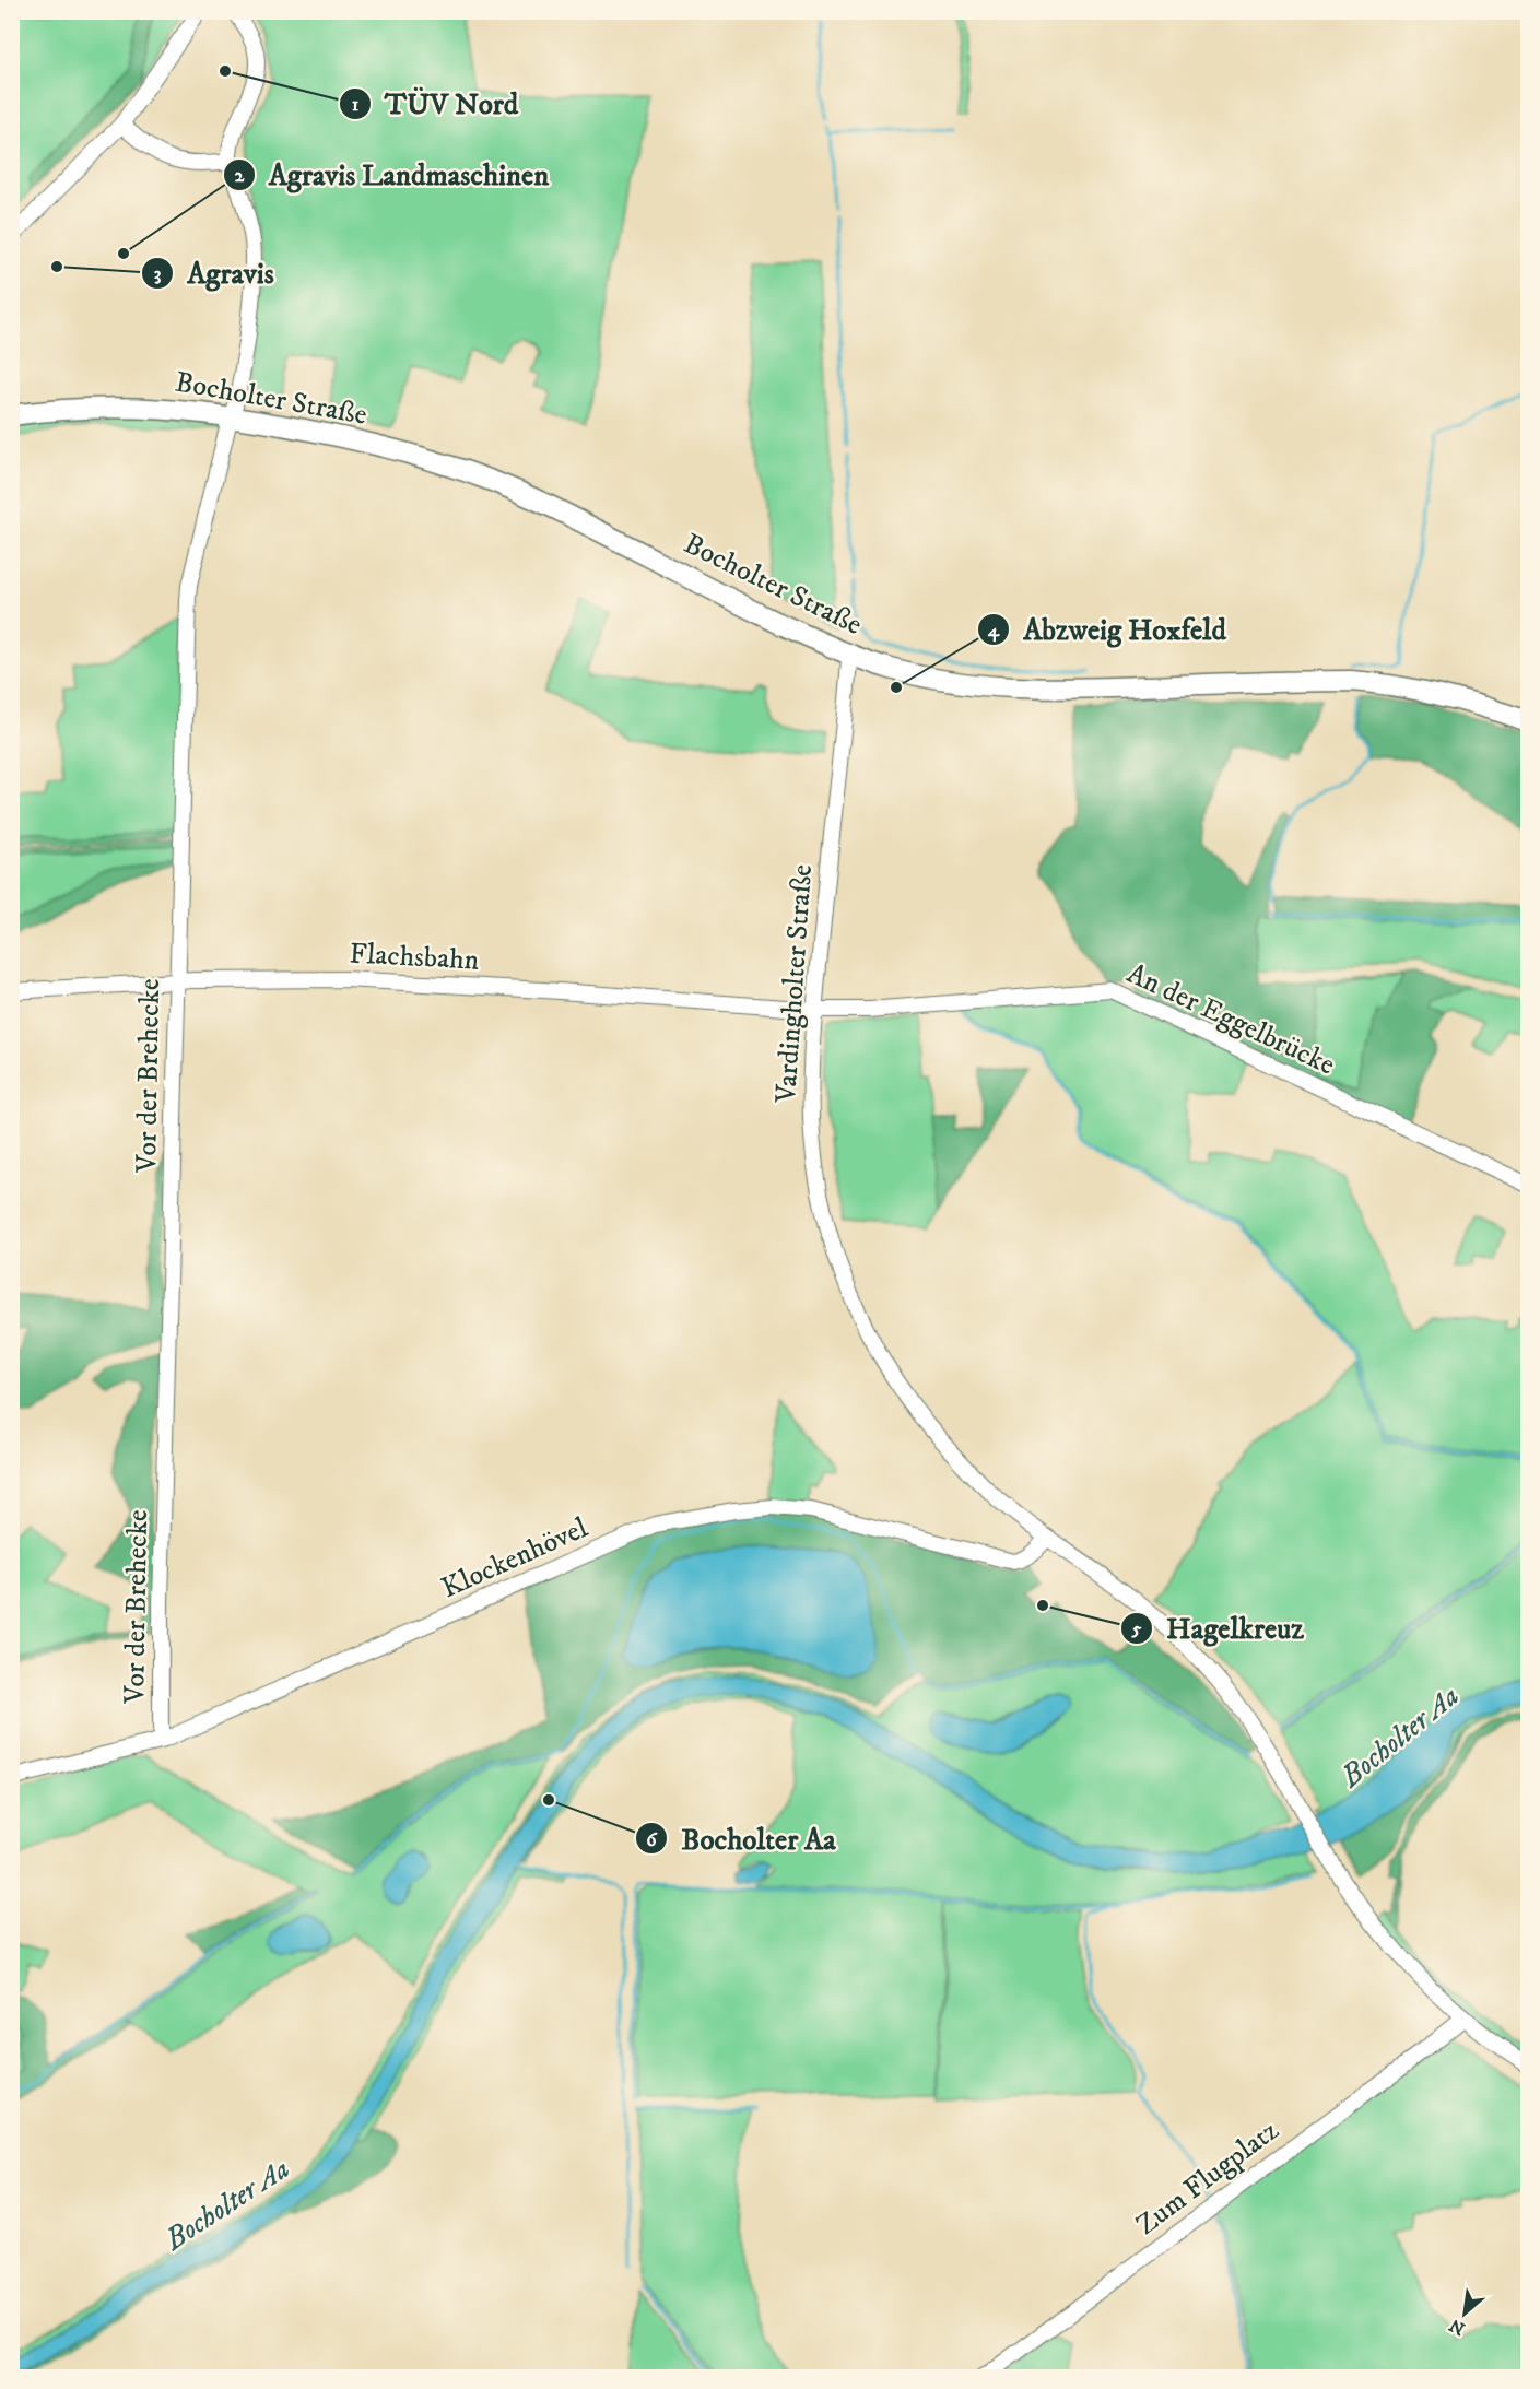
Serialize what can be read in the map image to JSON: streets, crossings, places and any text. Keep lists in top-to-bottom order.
{
  "streets": {
    "main road": ["Bocholter Straße"],
    "street": [
      "Flachsbahn",
      "Vardingholter Straße",
      "An der Eggelbrücke",
      "Vor der Brehecke",
      "Klockenhövel",
      "Zum Flugplatz"
    ]
  },
  "crossings": [
    ["Bocholter Straße", "Vardingholter Straße"],
    ["Bocholter Straße", "Vor der Brehecke"],
    ["Flachsbahn", "Vardingholter Straße"],
    ["Flachsbahn", "An der Eggelbrücke"],
    ["Flachsbahn", "Vor der Brehecke"],
    ["Vardingholter Straße", "An der Eggelbrücke"],
    ["Vardingholter Straße", "Klockenhövel"],
    ["Vardingholter Straße", "Zum Flugplatz"],
    ["Vor der Brehecke", "Klockenhövel"]
  ],
  "water": ["Bocholter Aa"],
  "places": [
    "TÜV Nord",
    "Agravis Landmaschinen",
    "Agravis",
    "Abzweig Hoxfeld",
    "Hagelkreuz",
    "Bocholter Aa"
  ],
  "north": "bottom left"
}
